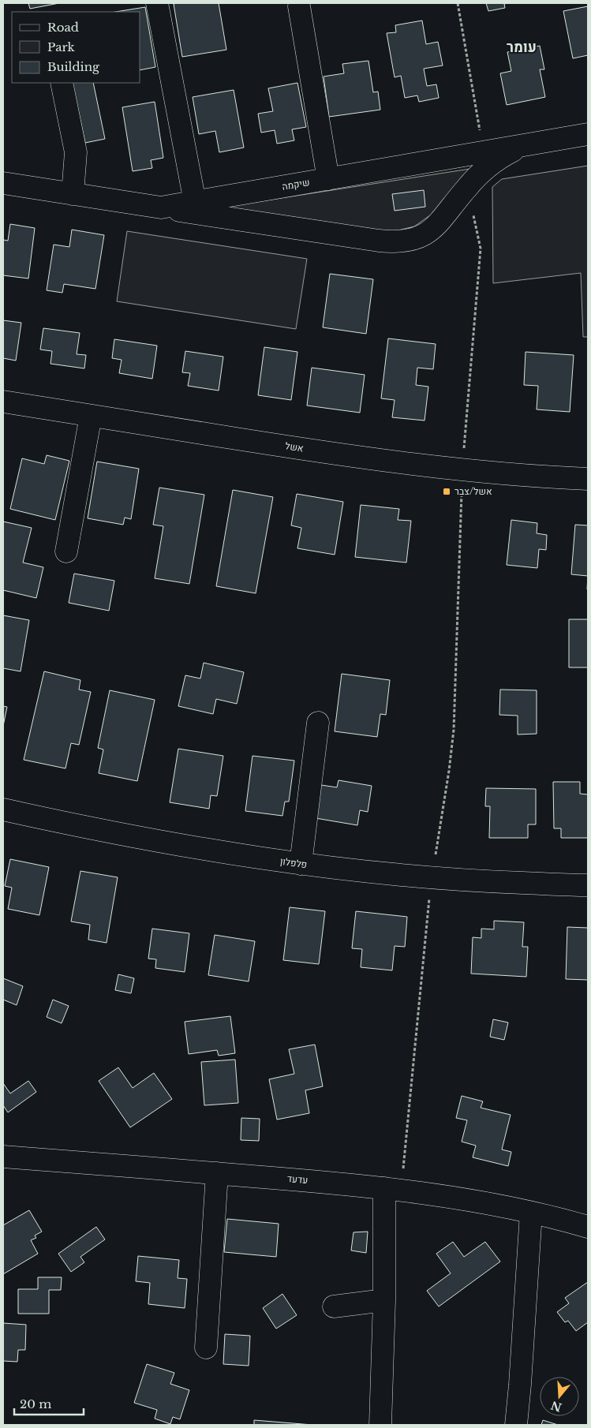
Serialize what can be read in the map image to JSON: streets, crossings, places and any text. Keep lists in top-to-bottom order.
{
  "streets": {
    "street": [
      "שיקמה",
      "אשל",
      "פלפלון",
      "עדעד"
    ]
  },
  "districts": ["עומר"],
  "places": {
    "transit": ["אשל/צבר"]
  },
  "legend": ["Road", "Park", "Building"],
  "scale_bar": "20 m",
  "north": "bottom"
}
